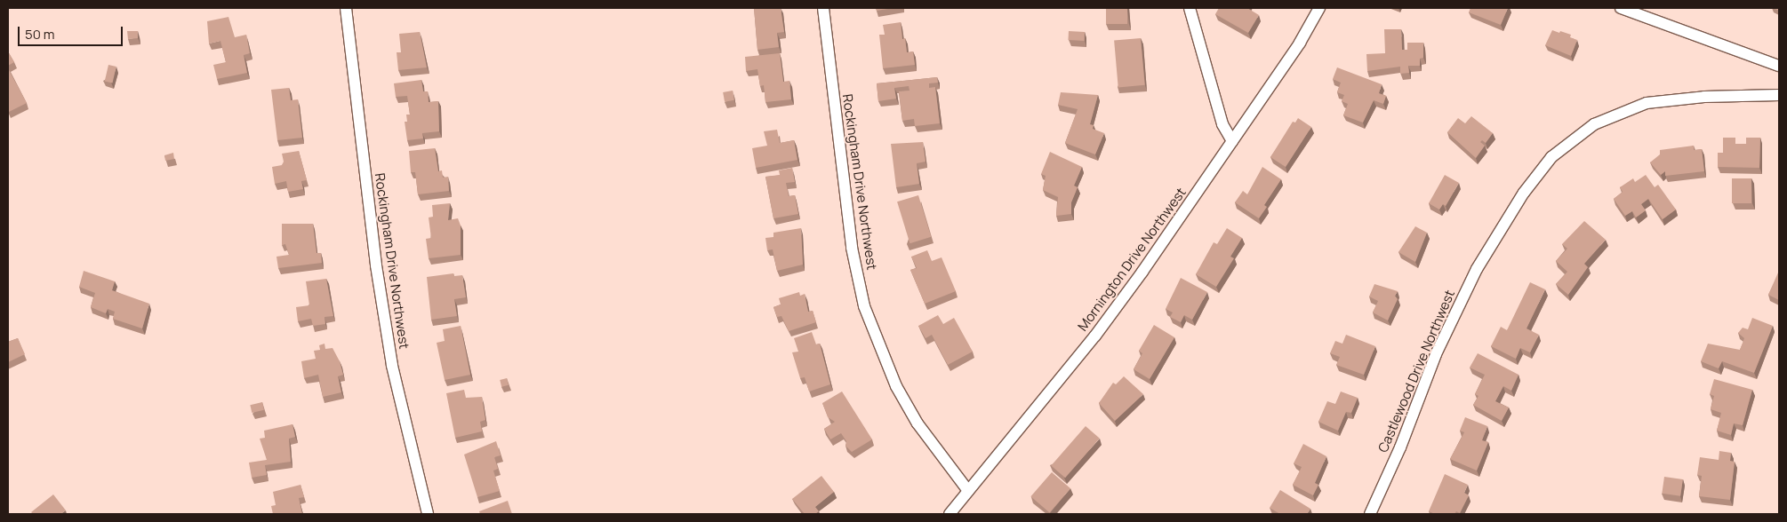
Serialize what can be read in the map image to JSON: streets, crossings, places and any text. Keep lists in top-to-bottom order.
{
  "streets": {
    "street": ["Rockingham Drive Northwest", "Mornington Drive Northwest", "Castlewood Drive Northwest"]
  },
  "crossings": [
    ["Rockingham Drive Northwest", "Mornington Drive Northwest"]
  ],
  "scale_bar": "50 m"
}
